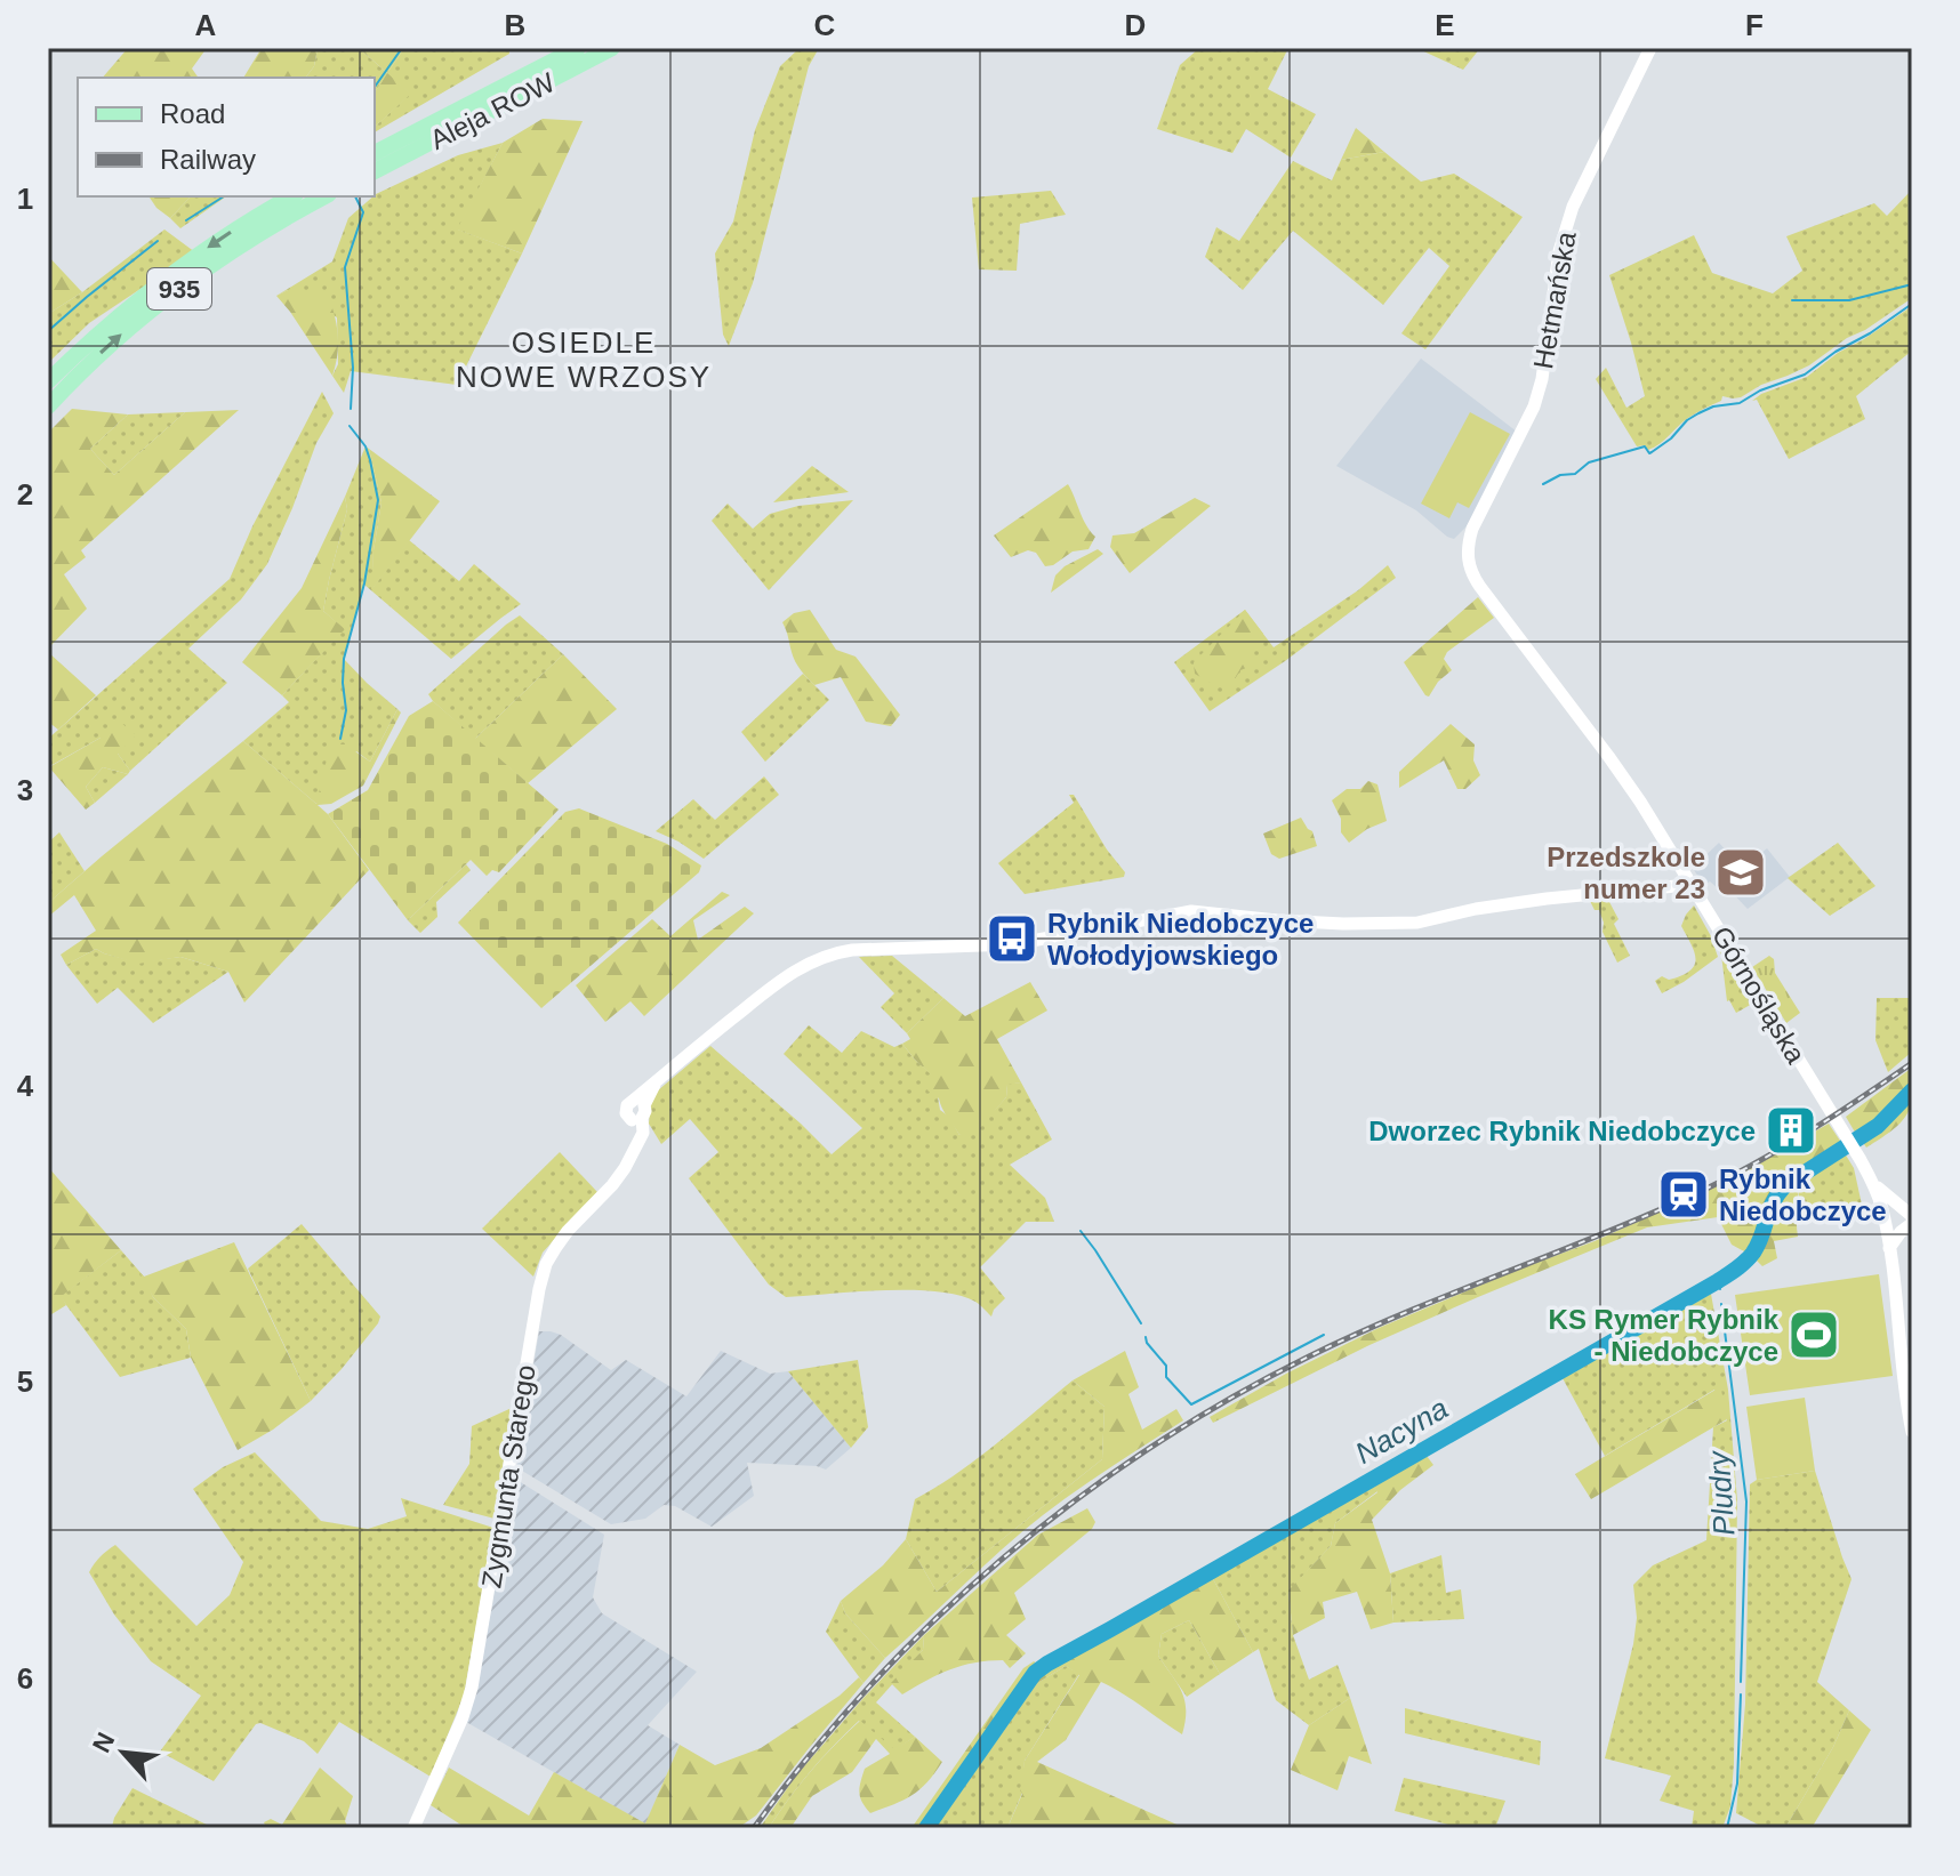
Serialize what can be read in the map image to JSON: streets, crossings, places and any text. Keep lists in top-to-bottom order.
{
  "streets": {
    "main road": ["Aleja ROW", "935"],
    "street": ["Hetmańska", "Górnośląska", "Zygmunta Starego"]
  },
  "crossings": [
    ["Hetmańska", "Górnośląska"],
    ["Górnośląska", "Zygmunta Starego"]
  ],
  "districts": ["OSIEDLE NOWE WRZOSY"],
  "water": ["Nacyna", "Pludry"],
  "places": {
    "school or university": ["Przedszkole numer 23"],
    "bus stop": ["Rybnik Niedobczyce Wołodyjowskiego"],
    "building": ["Dworzec Rybnik Niedobczyce"],
    "station": ["Rybnik Niedobczyce"],
    "sports": ["KS Rymer Rybnik - Niedobczyce"]
  },
  "legend": ["Road", "Railway"],
  "north": "top left",
  "grid": {
    "columns": [
      "A",
      "B",
      "C",
      "D",
      "E",
      "F"
    ],
    "rows": [
      "1",
      "2",
      "3",
      "4",
      "5",
      "6"
    ]
  }
}
